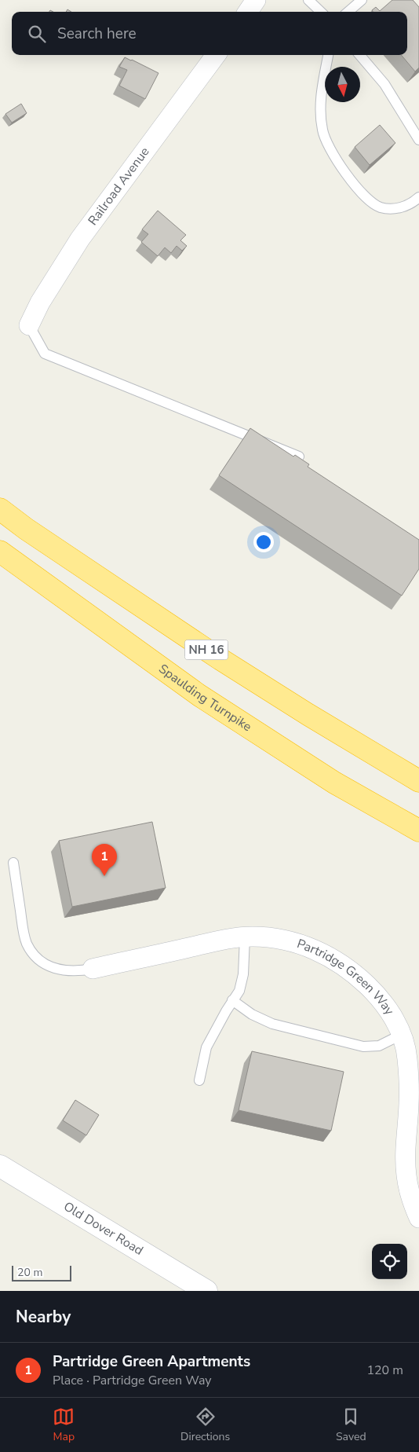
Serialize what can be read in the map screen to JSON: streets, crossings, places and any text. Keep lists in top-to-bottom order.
{
  "streets": {
    "highway": ["NH 16", "Spaulding Turnpike"],
    "street": ["Railroad Avenue", "Partridge Green Way", "Old Dover Road"]
  },
  "scale_bar": "20 m",
  "north": "bottom",
  "page": {
    "search": "Search here",
    "pins": "1",
    "scale": "20 m",
    "heading": "Nearby",
    "list": [
      {
        "mark": "1",
        "name": "Partridge Green Apartments",
        "note": "Place · Partridge Green Way",
        "value": "120 m"
      }
    ],
    "nav": ["Map", "Directions", "Saved"]
  }
}
